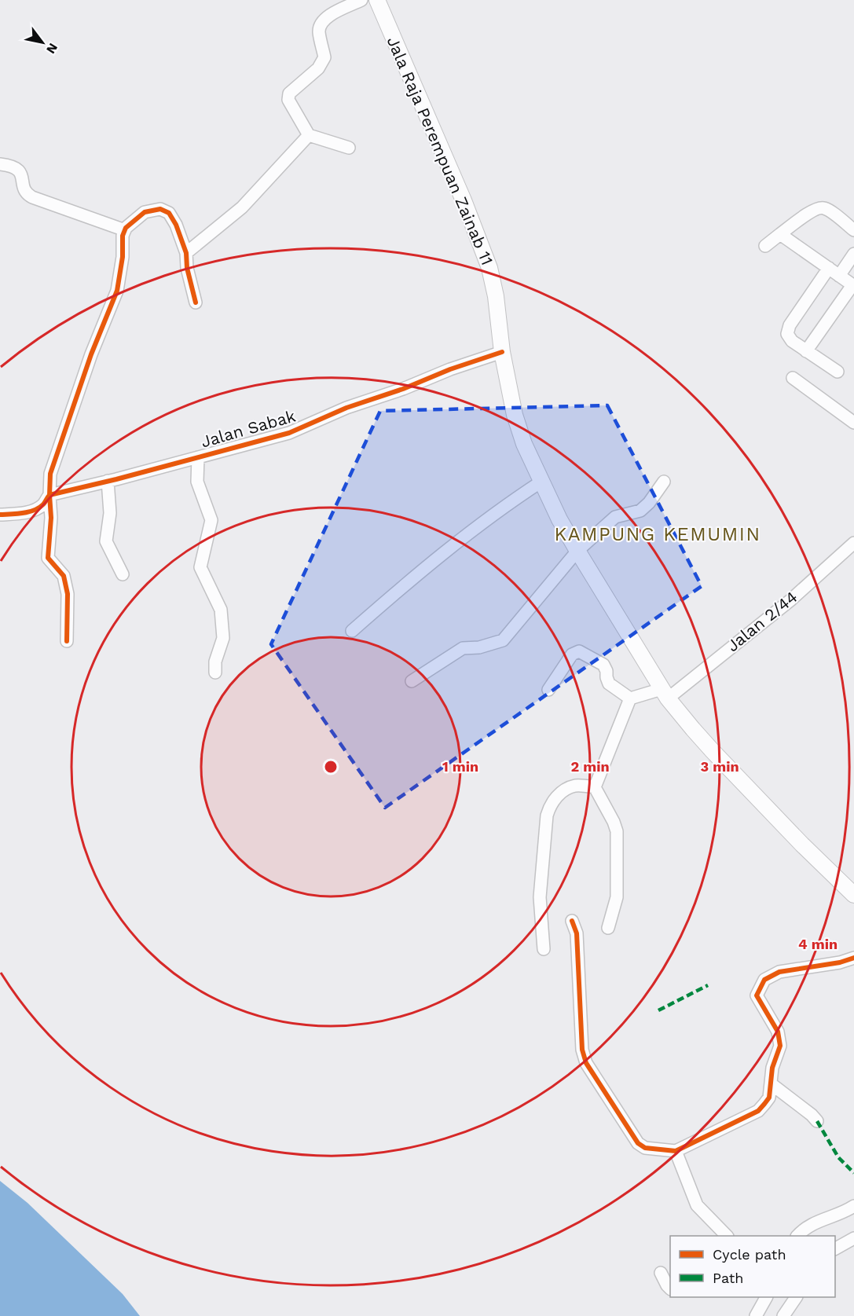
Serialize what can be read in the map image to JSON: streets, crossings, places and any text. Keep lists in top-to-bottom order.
{
  "streets": {
    "main road": ["Jala Raja Perempuan Zainab 11"],
    "street": ["Jalan Sabak", "Jalan 2/44"]
  },
  "crossings": [
    ["Jala Raja Perempuan Zainab 11", "Jalan Sabak"],
    ["Jala Raja Perempuan Zainab 11", "Jalan 2/44"]
  ],
  "districts": ["KAMPUNG KEMUMIN"],
  "legend": ["Cycle path", "Path"],
  "north": "bottom right",
  "rings": [
    "1 min",
    "2 min",
    "3 min",
    "4 min"
  ]
}
